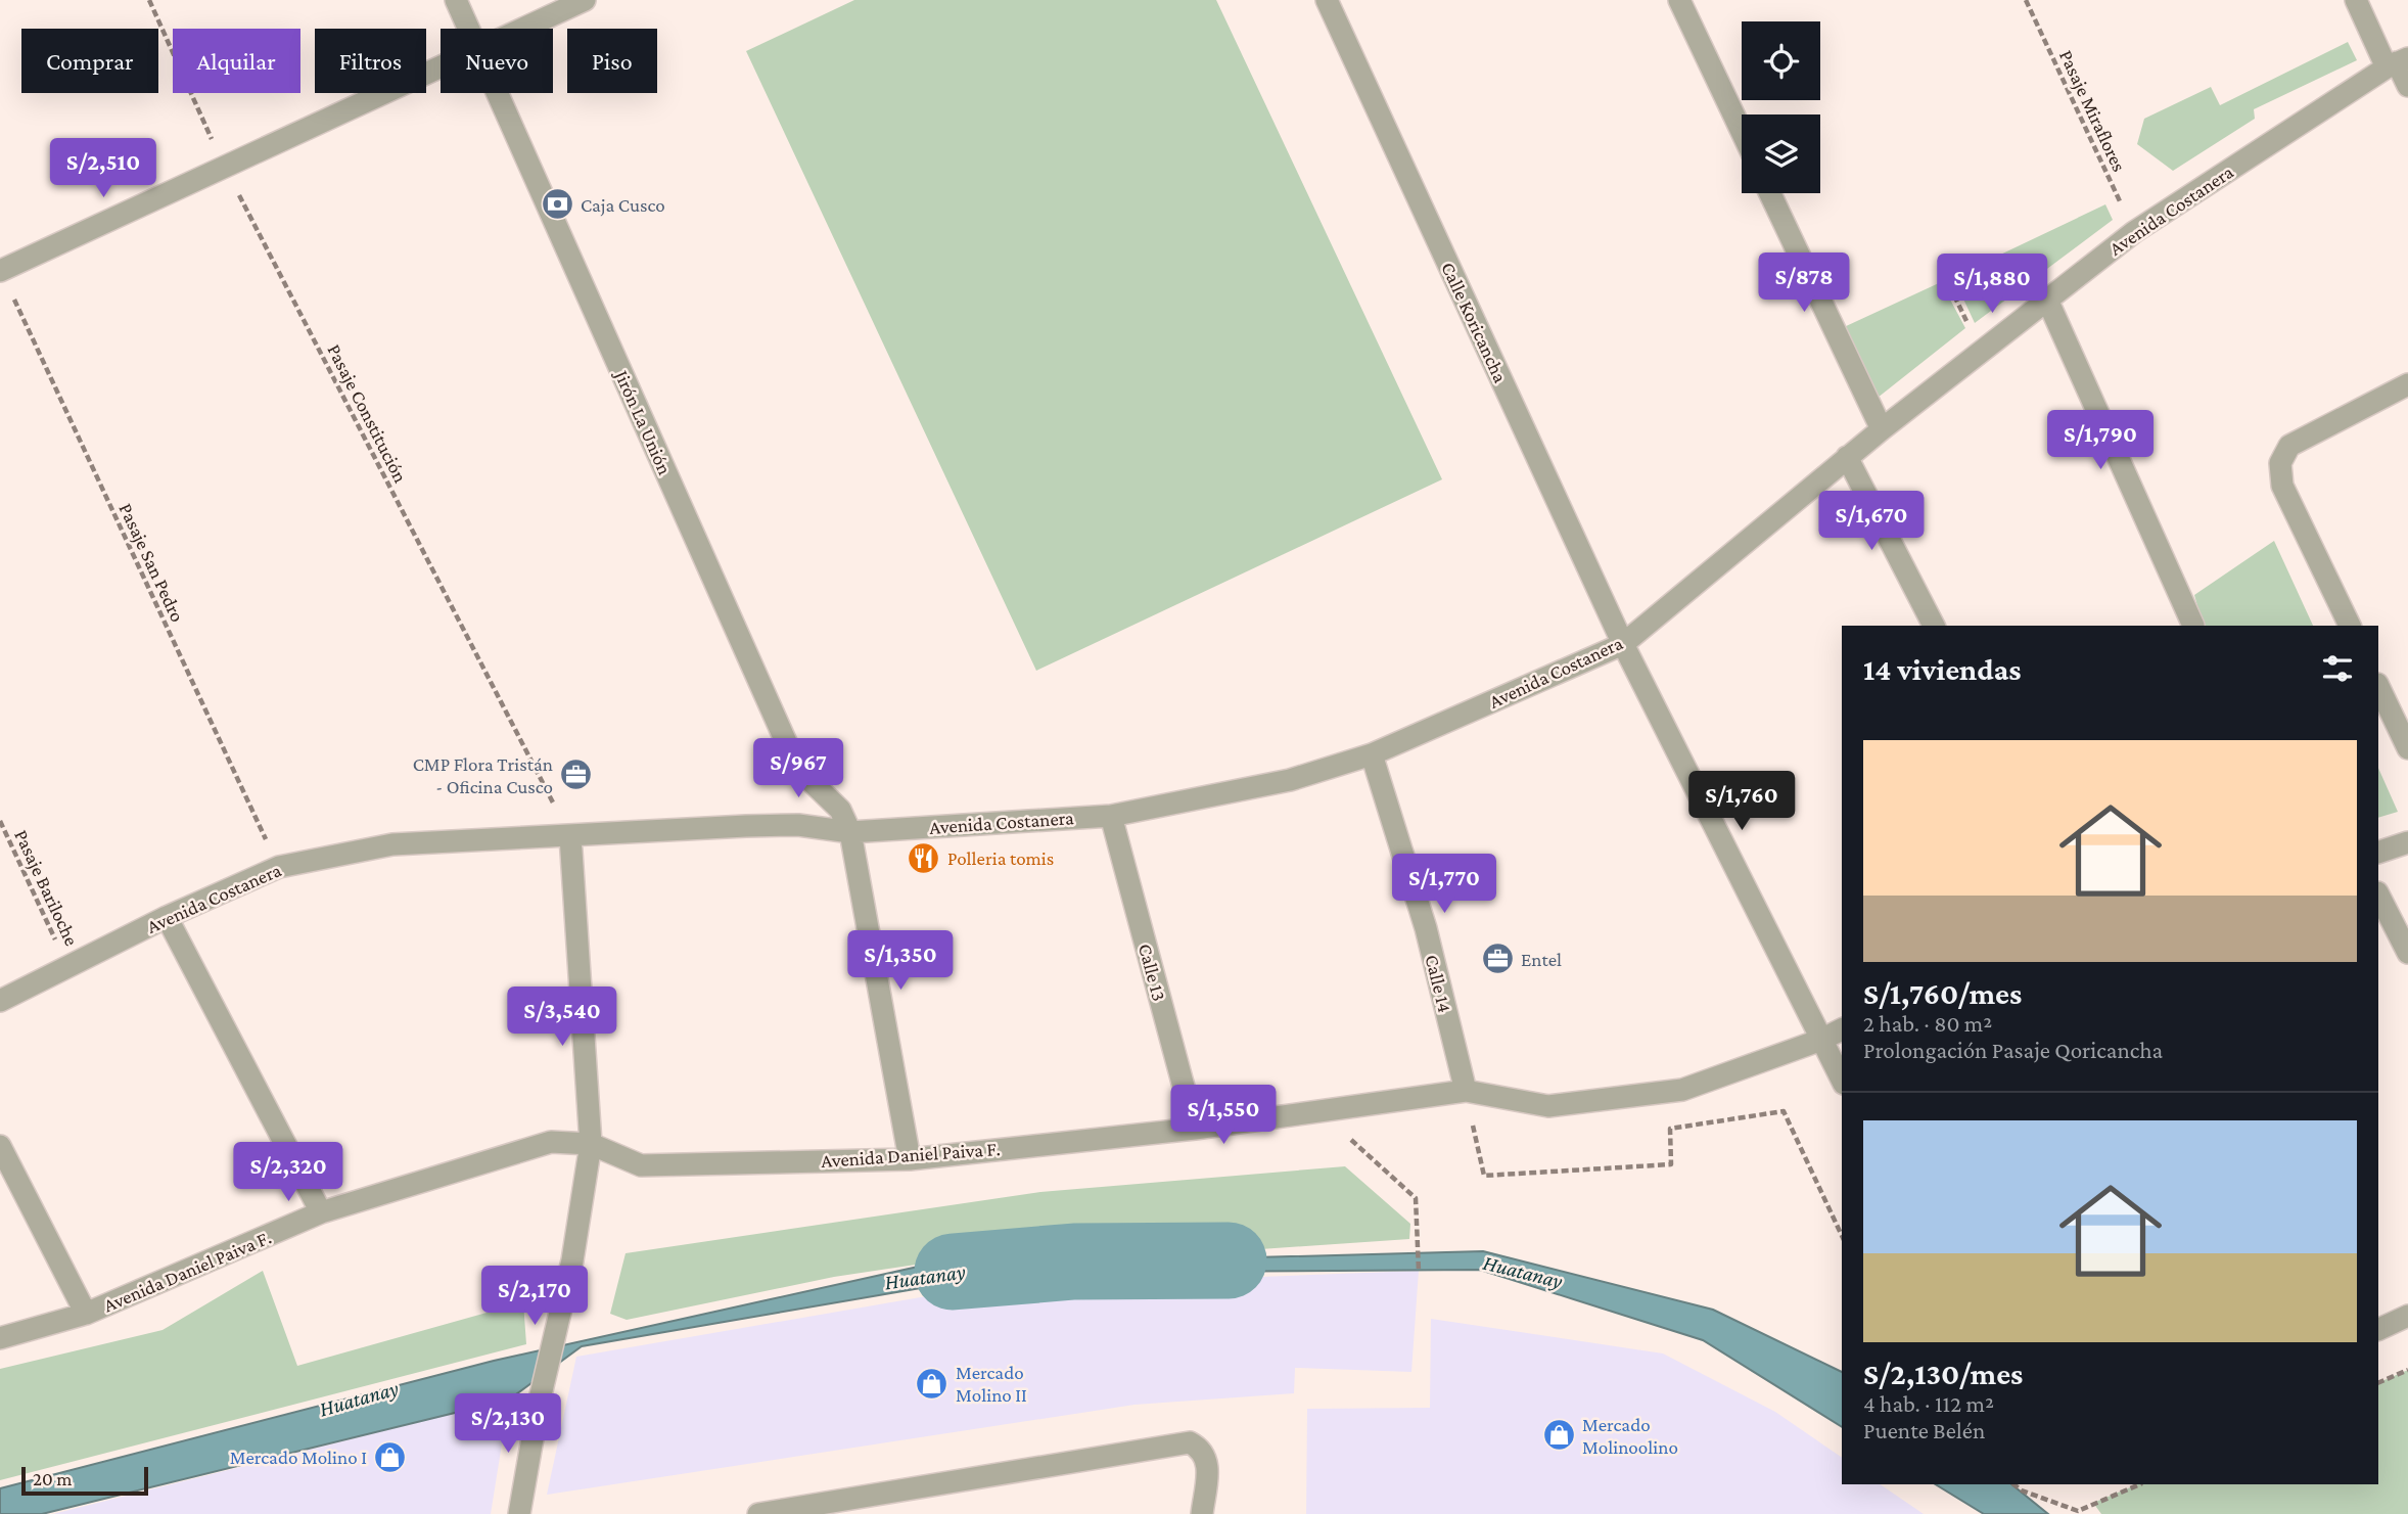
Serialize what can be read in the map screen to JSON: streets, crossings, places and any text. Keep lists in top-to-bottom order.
{
  "streets": {
    "street": [
      "Avenida Costanera",
      "Calle Koricancha",
      "Jirón La Unión",
      "Calle 13",
      "Calle 14",
      "Avenida Daniel Paiva F."
    ],
    "path": [
      "Pasaje Miraflores",
      "Pasaje Constitución",
      "Pasaje San Pedro",
      "Pasaje Bariloche"
    ]
  },
  "crossings": [
    ["Pasaje Miraflores", "Avenida Costanera"],
    ["Avenida Costanera", "Calle Koricancha"],
    ["Avenida Costanera", "Pasaje Constitución"],
    ["Avenida Costanera", "Jirón La Unión"],
    ["Avenida Costanera", "Pasaje San Pedro"],
    ["Avenida Costanera", "Pasaje Bariloche"],
    ["Avenida Costanera", "Calle 13"],
    ["Avenida Costanera", "Calle 14"],
    ["Calle Koricancha", "Avenida Daniel Paiva F."],
    ["Calle 13", "Avenida Daniel Paiva F."],
    ["Calle 14", "Avenida Daniel Paiva F."]
  ],
  "water": ["Huatanay"],
  "places": {
    "bank": ["Caja Cusco"],
    "office": ["CMP Flora Tristán - Oficina Cusco", "Entel"],
    "restaurant": ["Polleria tomis"],
    "shop": ["Mercado Molino II", "Mercado Molinoolino", "Mercado Molino I"]
  },
  "scale_bar": "20 m",
  "page": {
    "chip": [
      "Comprar",
      "Alquilar",
      "Filtros",
      "Nuevo",
      "Piso"
    ],
    "price": [
      "S/2,510",
      "S/878",
      "S/1,880",
      "S/1,790",
      "S/1,670",
      "S/967",
      "S/1,760",
      "S/1,770",
      "S/1,350",
      "S/3,540",
      "S/1,550",
      "S/2,320",
      "S/2,170",
      "S/2,130"
    ],
    "heading": "14 viviendas",
    "list": [
      {
        "name": "S/1,760/mes",
        "note": "2 hab. · 80 m² · Prolongación Pasaje Qoricancha"
      },
      {
        "name": "S/2,130/mes",
        "note": "4 hab. · 112 m² · Puente Belén"
      }
    ],
    "scale": "20 m"
  }
}
